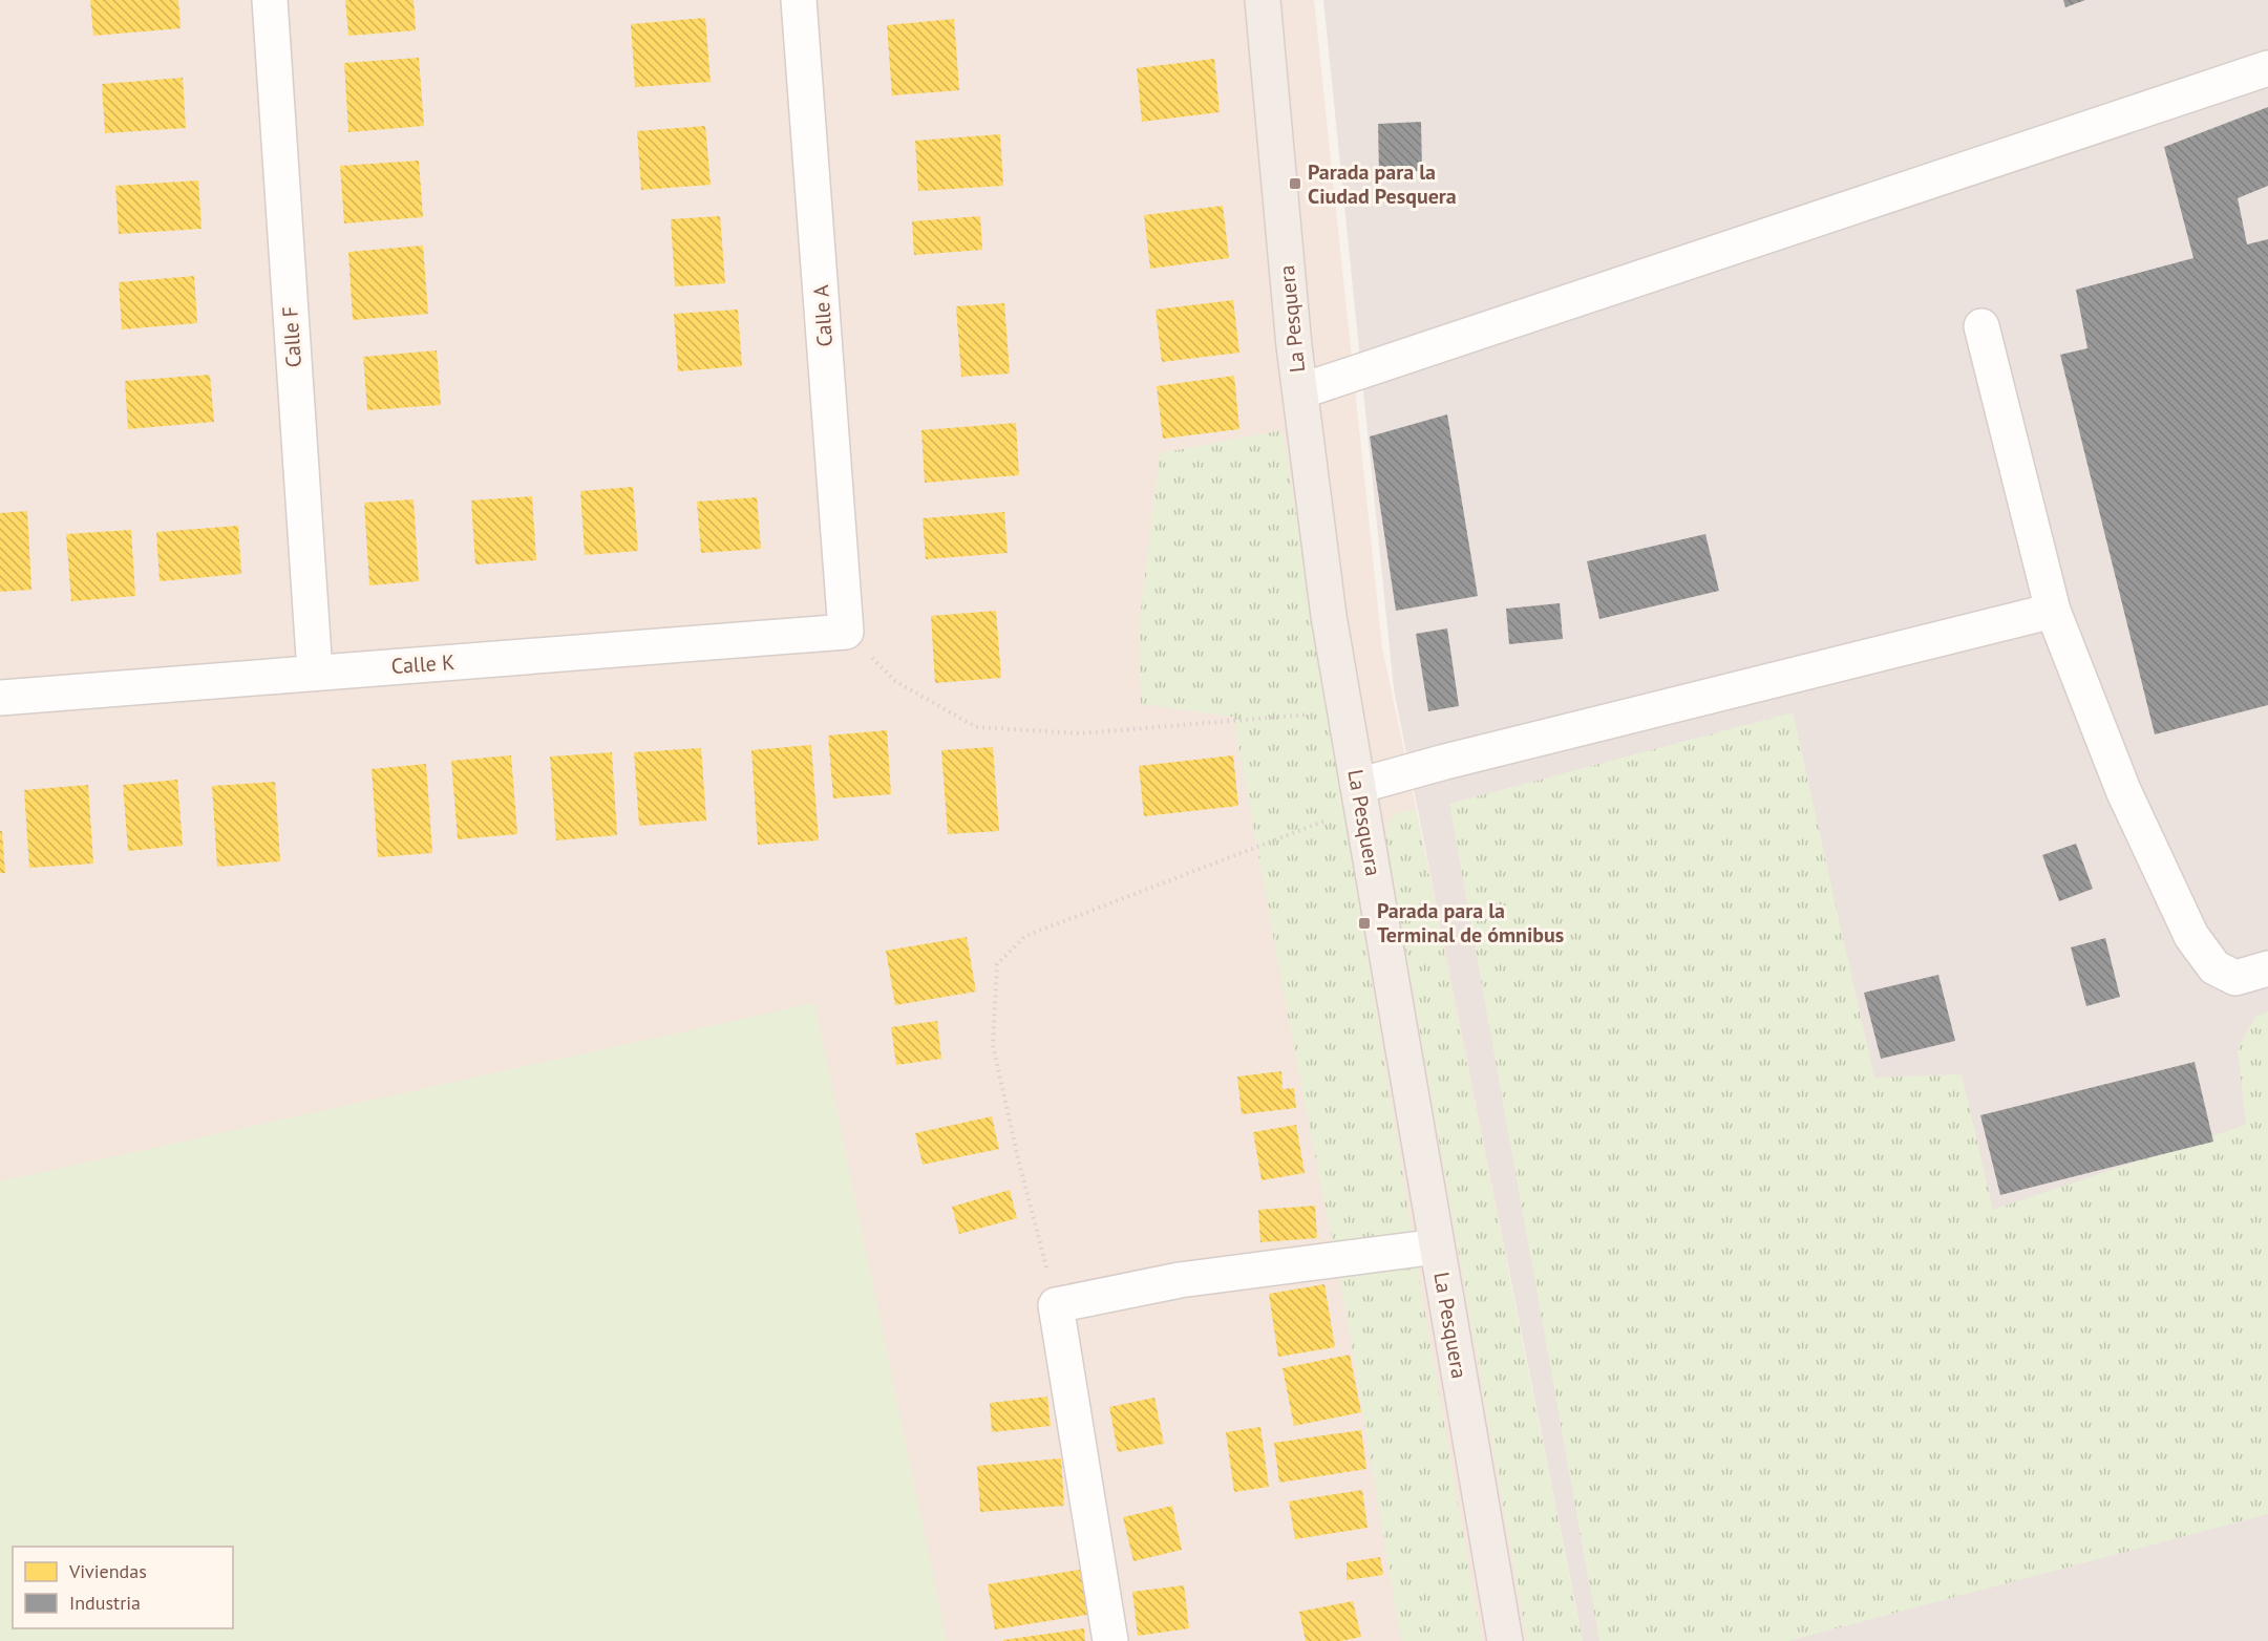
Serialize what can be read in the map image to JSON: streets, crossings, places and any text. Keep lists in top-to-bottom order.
{
  "streets": {
    "main road": ["La Pesquera"],
    "street": ["Calle A", "Calle F", "Calle K"]
  },
  "crossings": [
    ["Calle A", "Calle K"],
    ["Calle F", "Calle K"]
  ],
  "places": {
    "transit": ["Parada para la Ciudad Pesquera", "Parada para la Terminal de ómnibus"]
  },
  "legend": ["Viviendas", "Industria"]
}
